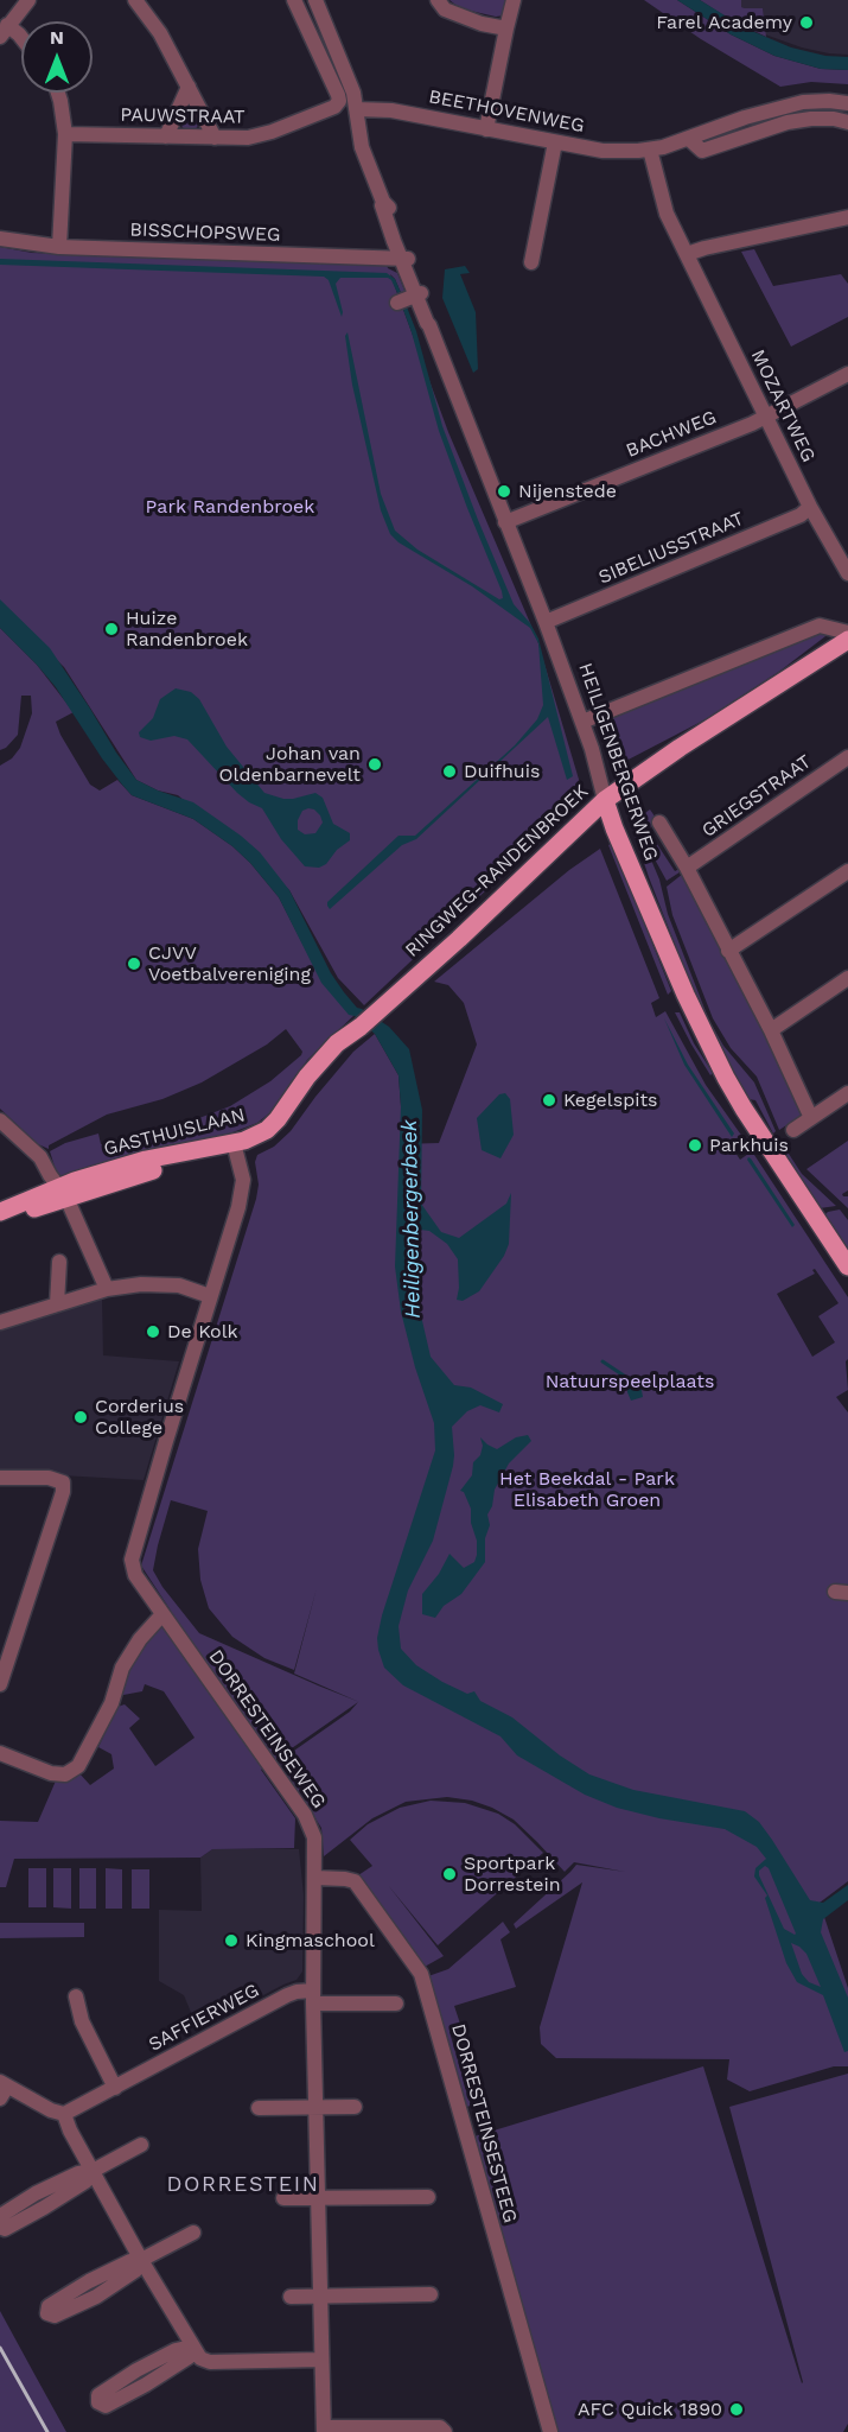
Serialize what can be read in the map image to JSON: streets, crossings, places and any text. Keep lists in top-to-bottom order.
{
  "streets": {
    "main road": ["HEILIGENBERGERWEG", "RINGWEG-RANDENBROEK", "GASTHUISLAAN"],
    "street": [
      "BEETHOVENWEG",
      "PAUWSTRAAT",
      "BISSCHOPSWEG",
      "MOZARTWEG",
      "BACHWEG",
      "SIBELIUSSTRAAT",
      "GRIEGSTRAAT",
      "DORRESTEINSEWEG",
      "SAFFIERWEG",
      "DORRESTEINSESTEEG"
    ]
  },
  "crossings": [
    ["BEETHOVENWEG", "HEILIGENBERGERWEG"],
    ["BISSCHOPSWEG", "HEILIGENBERGERWEG"],
    ["MOZARTWEG", "BACHWEG"],
    ["MOZARTWEG", "SIBELIUSSTRAAT"],
    ["BACHWEG", "HEILIGENBERGERWEG"],
    ["SIBELIUSSTRAAT", "HEILIGENBERGERWEG"],
    ["HEILIGENBERGERWEG", "GRIEGSTRAAT"],
    ["HEILIGENBERGERWEG", "RINGWEG-RANDENBROEK"],
    ["RINGWEG-RANDENBROEK", "GASTHUISLAAN"],
    ["GASTHUISLAAN", "DORRESTEINSEWEG"],
    ["DORRESTEINSEWEG", "SAFFIERWEG"],
    ["DORRESTEINSEWEG", "DORRESTEINSESTEEG"]
  ],
  "districts": ["DORRESTEIN"],
  "water": ["Heiligenbergerbeek"],
  "parks": ["Park Randenbroek", "Natuurspeelplaats", "Het Beekdal - Park Elisabeth Groen"],
  "places": [
    "Farel Academy",
    "Nijenstede",
    "Huize Randenbroek",
    "Johan van Oldenbarnevelt",
    "Duifhuis",
    "CJVV Voetbalvereniging",
    "Kegelspits",
    "Parkhuis",
    "De Kolk",
    "Corderius College",
    "Sportpark Dorrestein",
    "Kingmaschool",
    "AFC Quick 1890"
  ],
  "north": "top"
}
